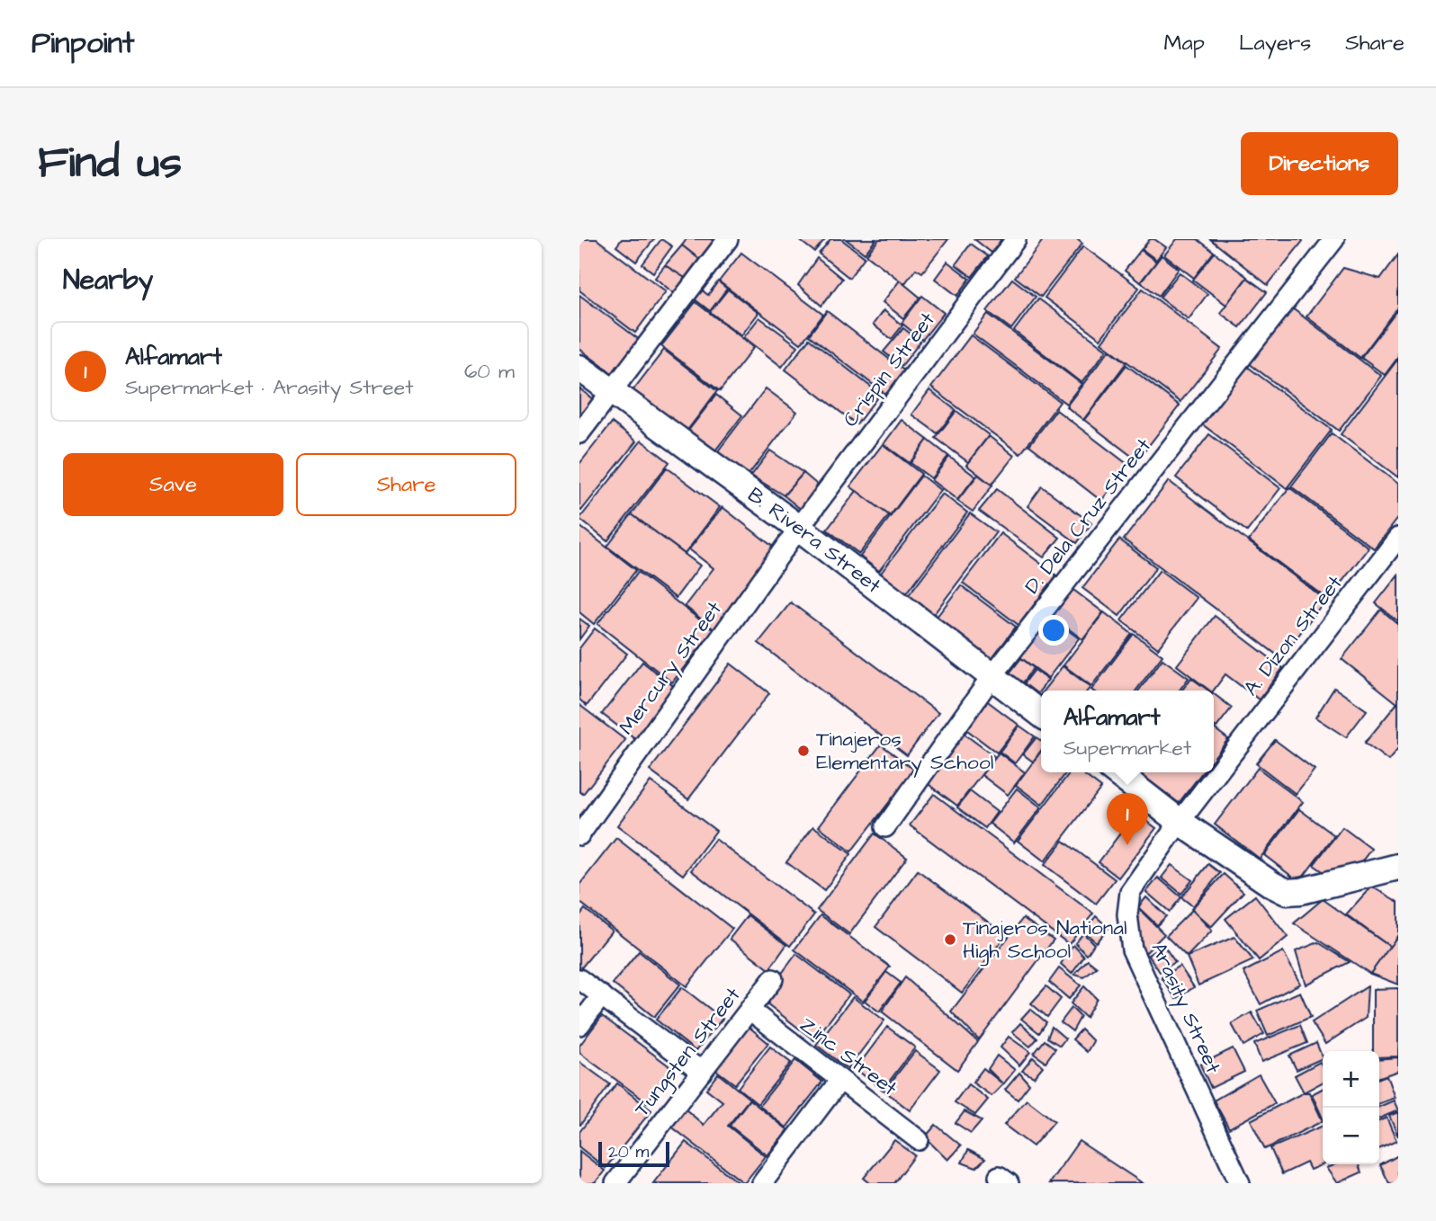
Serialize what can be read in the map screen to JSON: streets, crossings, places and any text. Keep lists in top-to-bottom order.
{
  "streets": {
    "street": [
      "Crispin Street",
      "D. Dela Cruz Street",
      "B. Rivera Street",
      "A. Dizon Street",
      "Mercury Street",
      "Arasity Street",
      "Tungsten Street",
      "Zinc Street"
    ]
  },
  "crossings": [
    ["Crispin Street", "B. Rivera Street"],
    ["Crispin Street", "Mercury Street"],
    ["D. Dela Cruz Street", "B. Rivera Street"],
    ["B. Rivera Street", "Mercury Street"],
    ["A. Dizon Street", "Arasity Street"],
    ["Tungsten Street", "Zinc Street"]
  ],
  "places": ["Tinajeros Elementary School", "Tinajeros National High School"],
  "scale_bar": "20 m",
  "page": {
    "header": "Pinpoint",
    "nav": ["Map", "Layers", "Share"],
    "buttons": [
      "Directions",
      ["Save", "Share"]
    ],
    "title": "Find us",
    "heading": "Nearby",
    "list": [
      {
        "mark": "1",
        "name": "Alfamart",
        "note": "Supermarket · Arasity Street",
        "value": "60 m"
      }
    ],
    "popup": ["Alfamart", "Supermarket"],
    "pins": "1",
    "map_buttons": ["+", "−"],
    "scale": "20 m"
  }
}
